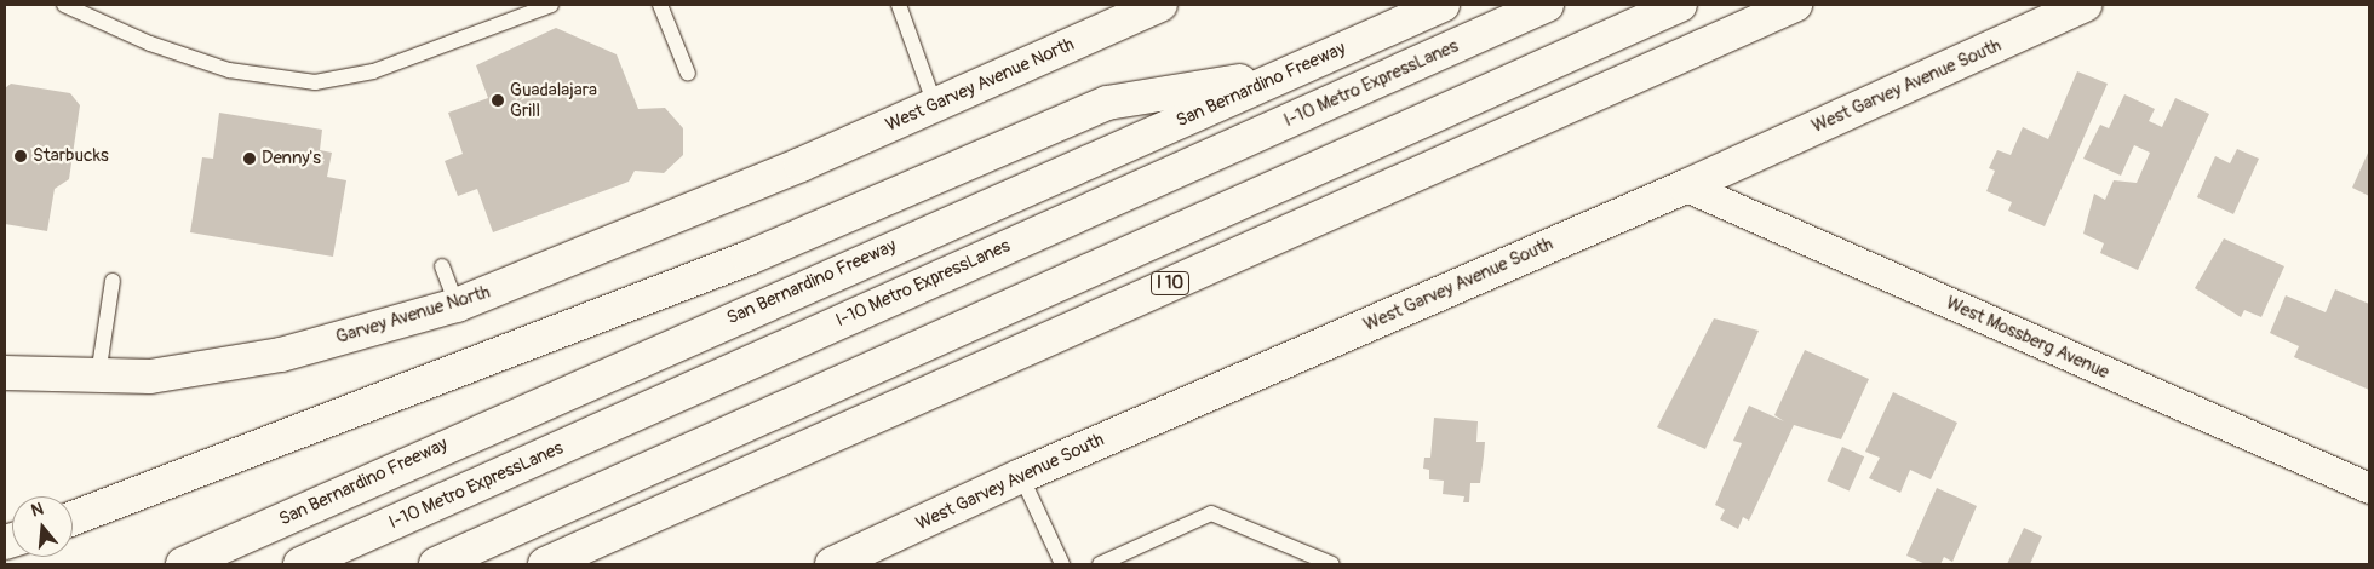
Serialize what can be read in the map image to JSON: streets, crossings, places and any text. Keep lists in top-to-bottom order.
{
  "streets": {
    "main road": [
      "I-10 Metro ExpressLanes",
      "West Garvey Avenue North",
      "San Bernardino Freeway",
      "West Garvey Avenue South",
      "I 10",
      "Garvey Avenue North"
    ],
    "street": ["West Mossberg Avenue"]
  },
  "crossings": [
    ["West Garvey Avenue North", "Garvey Avenue North"],
    ["West Garvey Avenue South", "West Mossberg Avenue"]
  ],
  "places": ["Guadalajara Grill", "Starbucks", "Denny's"],
  "north": "top"
}
